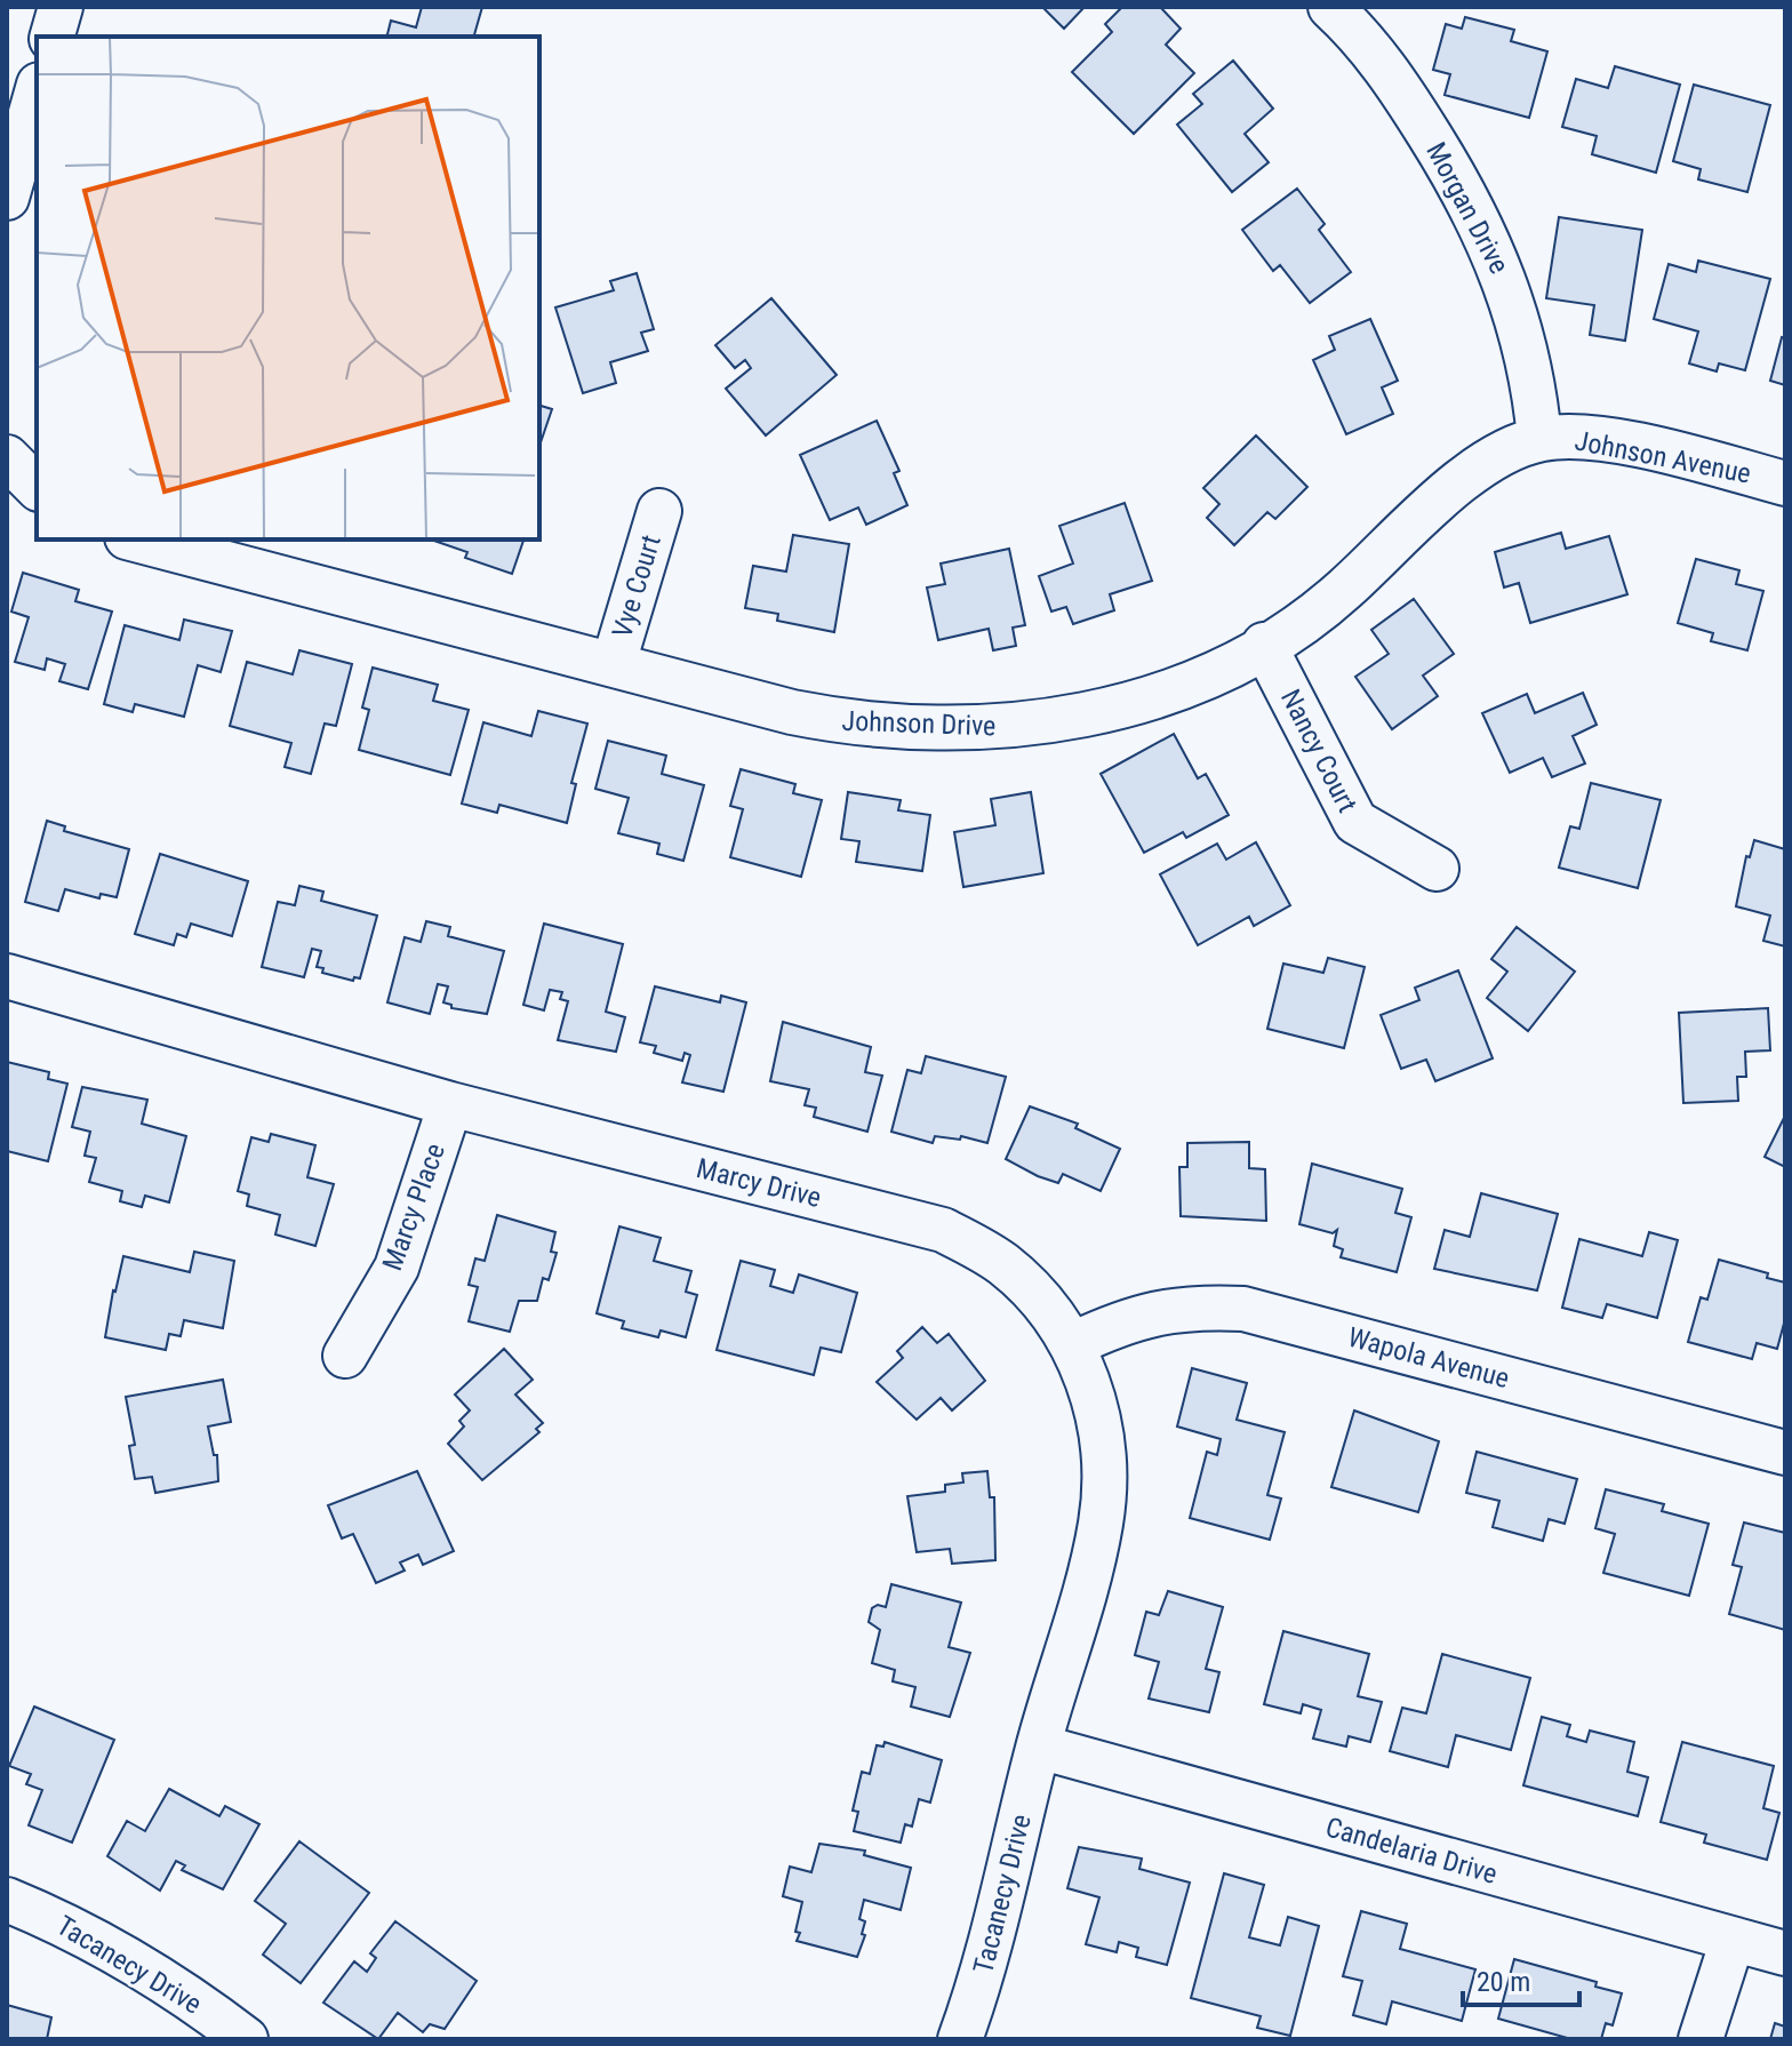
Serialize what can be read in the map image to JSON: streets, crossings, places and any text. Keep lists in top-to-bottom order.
{
  "streets": {
    "street": [
      "Morgan Drive",
      "Johnson Avenue",
      "Vye Court",
      "Johnson Drive",
      "Nancy Court",
      "Marcy Drive",
      "Marcy Place",
      "Wapola Avenue",
      "Candelaria Drive",
      "Tacanecy Drive"
    ]
  },
  "crossings": [
    ["Morgan Drive", "Johnson Avenue"],
    ["Morgan Drive", "Johnson Drive"],
    ["Johnson Avenue", "Johnson Drive"],
    ["Vye Court", "Johnson Drive"],
    ["Johnson Drive", "Nancy Court"],
    ["Marcy Drive", "Marcy Place"],
    ["Marcy Drive", "Wapola Avenue"],
    ["Marcy Drive", "Candelaria Drive"],
    ["Marcy Drive", "Tacanecy Drive"],
    ["Candelaria Drive", "Tacanecy Drive"]
  ],
  "scale_bar": "20 m"
}
